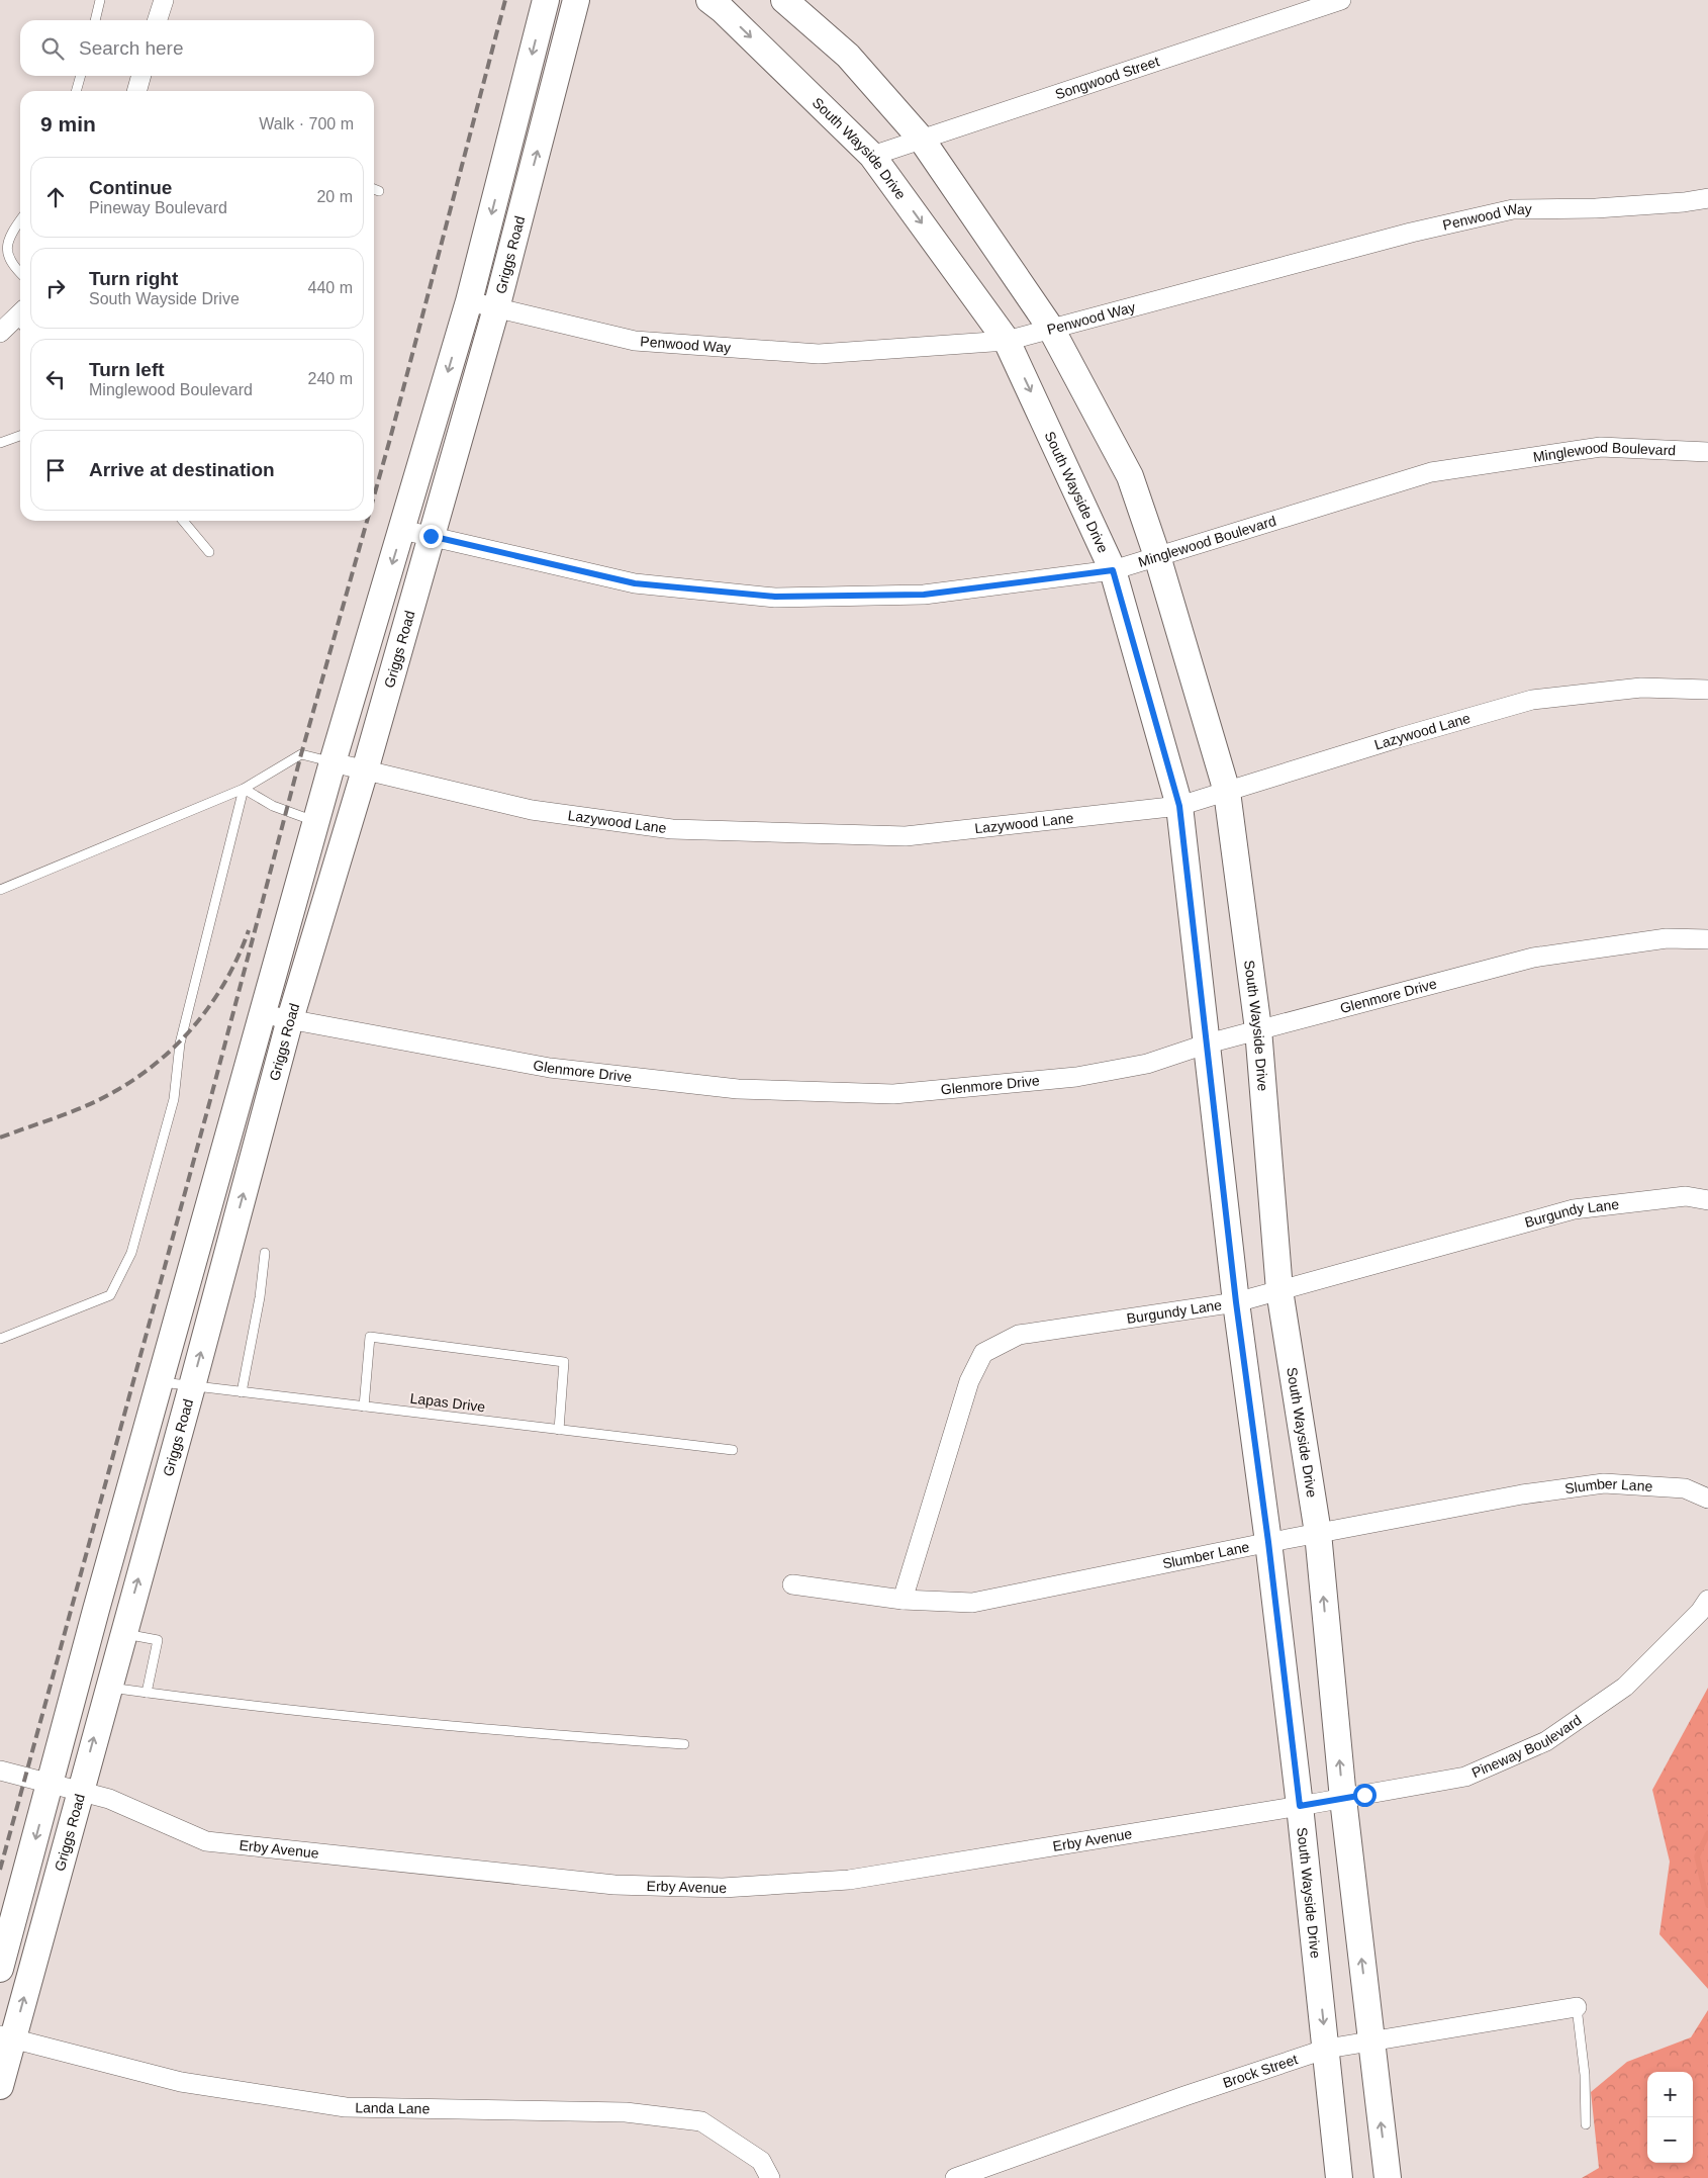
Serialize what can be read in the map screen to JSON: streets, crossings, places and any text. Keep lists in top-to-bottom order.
{
  "streets": {
    "main road": ["South Wayside Drive", "Griggs Road"],
    "street": [
      "Songwood Street",
      "Penwood Way",
      "Minglewood Boulevard",
      "Lazywood Lane",
      "Glenmore Drive",
      "Burgundy Lane",
      "Slumber Lane",
      "Pineway Boulevard",
      "Erby Avenue",
      "Brock Street",
      "Landa Lane"
    ],
    "lane": ["Lapas Drive"]
  },
  "crossings": [
    ["Songwood Street", "South Wayside Drive"],
    ["South Wayside Drive", "Penwood Way"],
    ["South Wayside Drive", "Minglewood Boulevard"],
    ["South Wayside Drive", "Lazywood Lane"],
    ["South Wayside Drive", "Glenmore Drive"],
    ["South Wayside Drive", "Burgundy Lane"],
    ["South Wayside Drive", "Slumber Lane"],
    ["South Wayside Drive", "Pineway Boulevard"],
    ["South Wayside Drive", "Erby Avenue"],
    ["South Wayside Drive", "Brock Street"],
    ["Penwood Way", "Griggs Road"],
    ["Griggs Road", "Minglewood Boulevard"],
    ["Griggs Road", "Lazywood Lane"],
    ["Griggs Road", "Glenmore Drive"],
    ["Griggs Road", "Lapas Drive"],
    ["Griggs Road", "Erby Avenue"],
    ["Griggs Road", "Landa Lane"],
    ["Burgundy Lane", "Slumber Lane"],
    ["Pineway Boulevard", "Erby Avenue"]
  ],
  "page": {
    "search": "Search here",
    "heading": ["9 min", "Walk · 700 m"],
    "list": [
      ["Continue", "Pineway Boulevard", "20 m"],
      ["Turn right", "South Wayside Drive", "440 m"],
      ["Turn left", "Minglewood Boulevard", "240 m"],
      "Arrive at destination"
    ],
    "map_buttons": ["+", "−"]
  }
}
